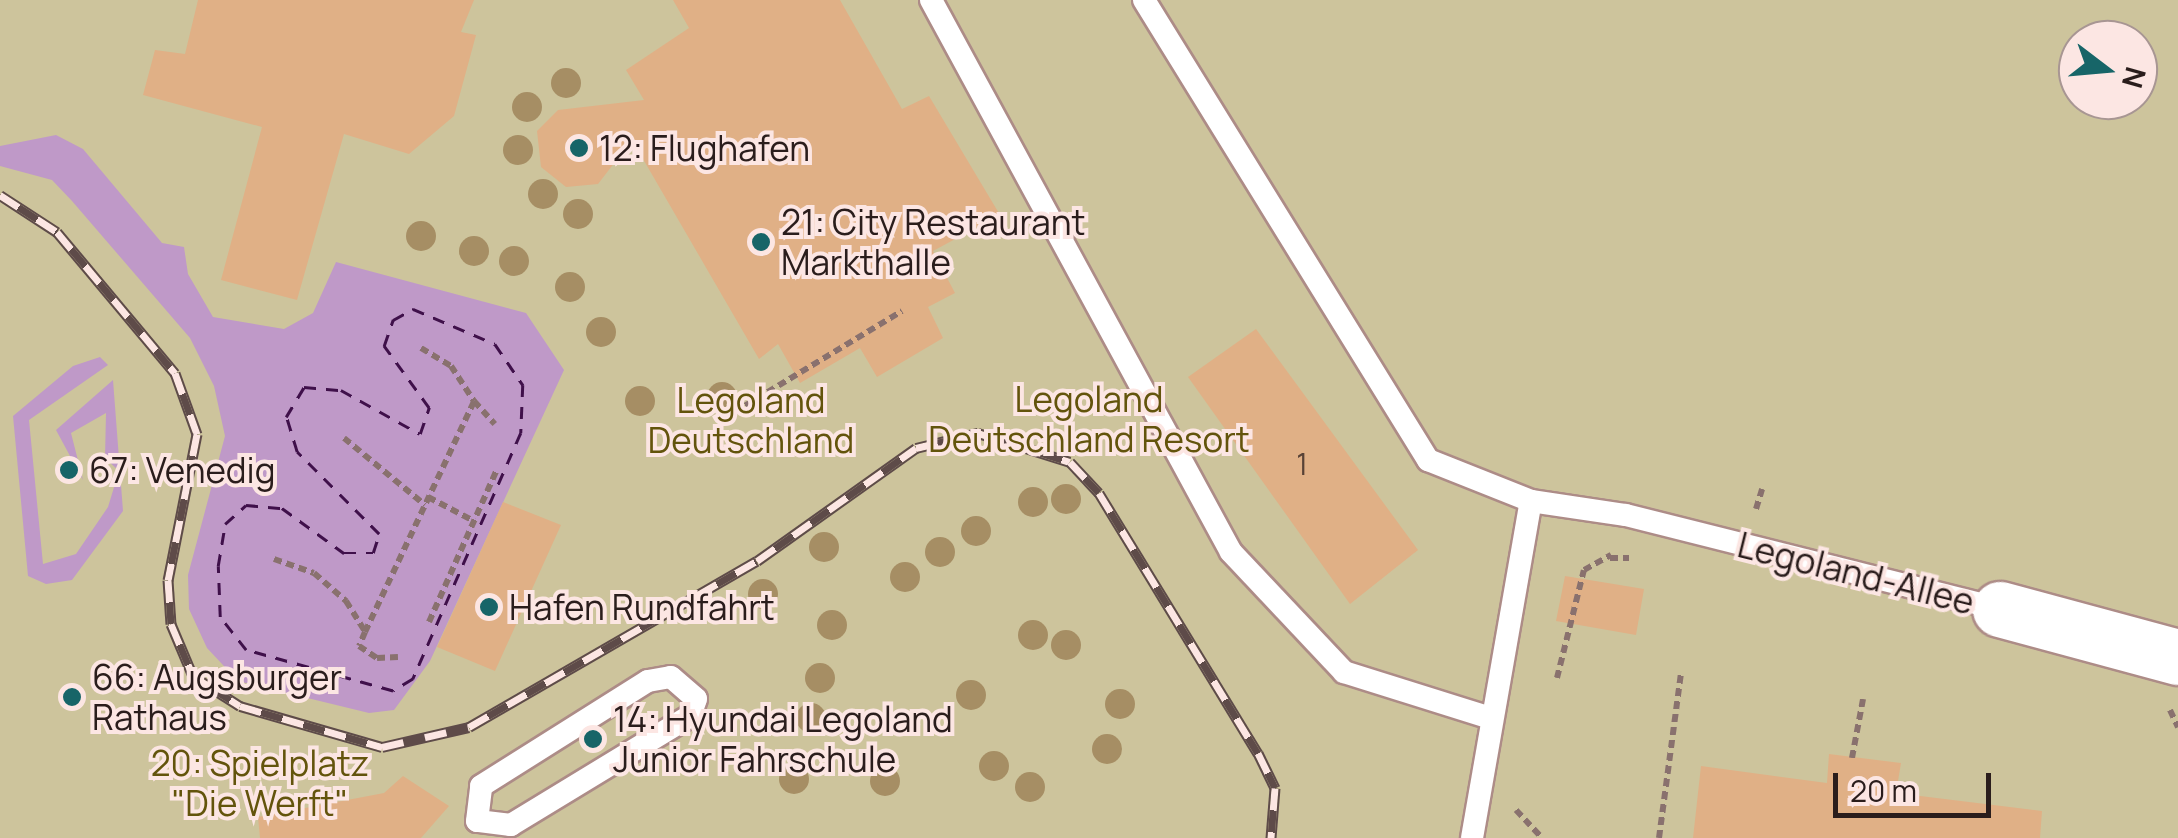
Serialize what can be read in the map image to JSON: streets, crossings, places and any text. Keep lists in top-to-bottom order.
{
  "streets": {
    "street": ["Legoland-Allee"]
  },
  "parks": ["Legoland Deutschland Resort", "Legoland Deutschland", "20: Spielplatz \"Die Werft\""],
  "places": [
    "12: Flughafen",
    "21: City Restaurant Markthalle",
    "67: Venedig",
    "Hafen Rundfahrt",
    "66: Augsburger Rathaus",
    "14: Hyundai Legoland Junior Fahrschule"
  ],
  "house_numbers": ["1"],
  "scale_bar": "20 m",
  "north": "right"
}
